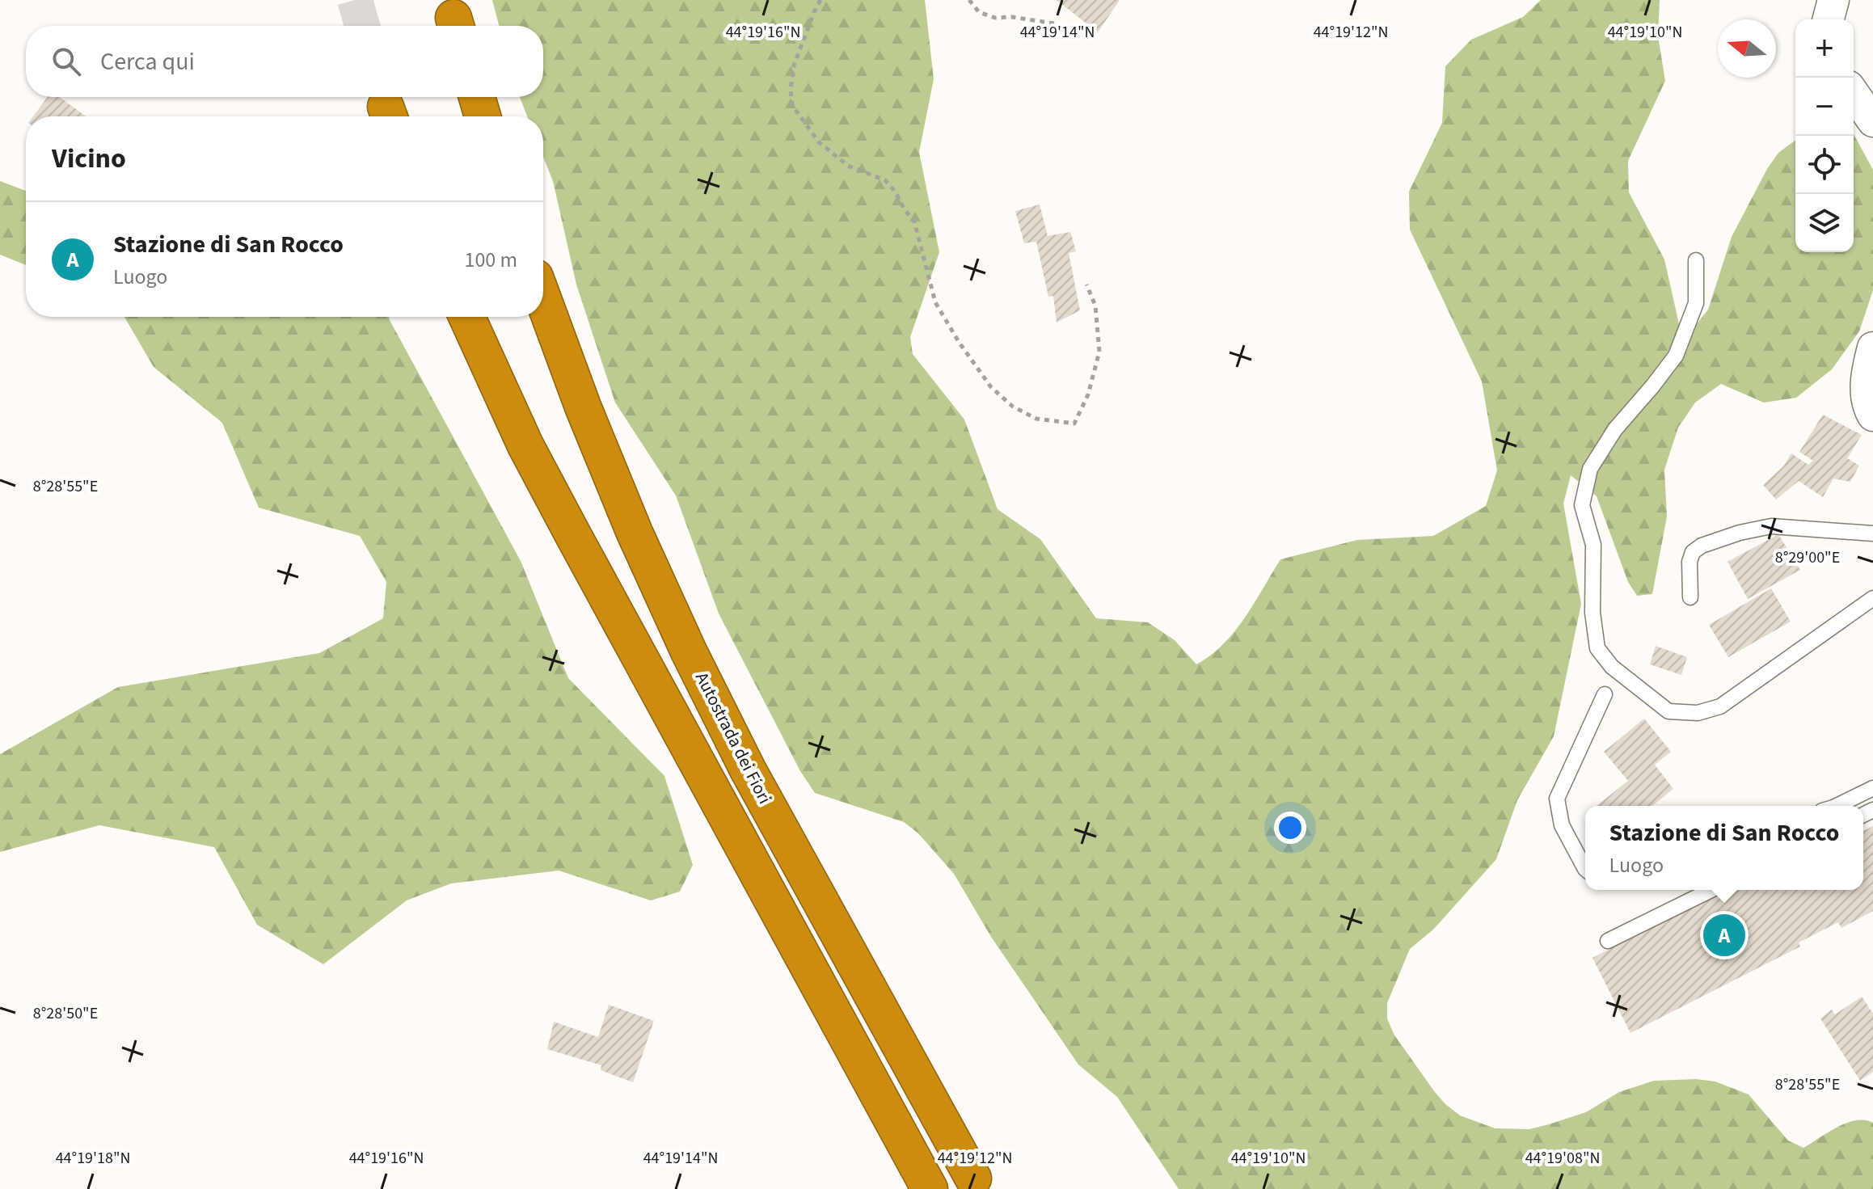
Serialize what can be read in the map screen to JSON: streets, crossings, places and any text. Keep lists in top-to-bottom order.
{
  "streets": {
    "highway": ["Autostrada dei Fiori"]
  },
  "north": "left",
  "page": {
    "map_buttons": ["+", "−"],
    "search": "Cerca qui",
    "heading": "Vicino",
    "list": [
      {
        "mark": "A",
        "name": "Stazione di San Rocco",
        "note": "Luogo",
        "value": "100 m"
      }
    ],
    "popup": ["Stazione di San Rocco", "Luogo"],
    "pins": "A"
  },
  "coordinates": [
    "44°19'16\"N",
    "44°19'14\"N",
    "44°19'12\"N",
    "44°19'10\"N",
    "8°28'55\"E",
    "8°29'00\"E",
    "8°28'50\"E",
    "44°19'18\"N",
    "44°19'08\"N"
  ]
}
